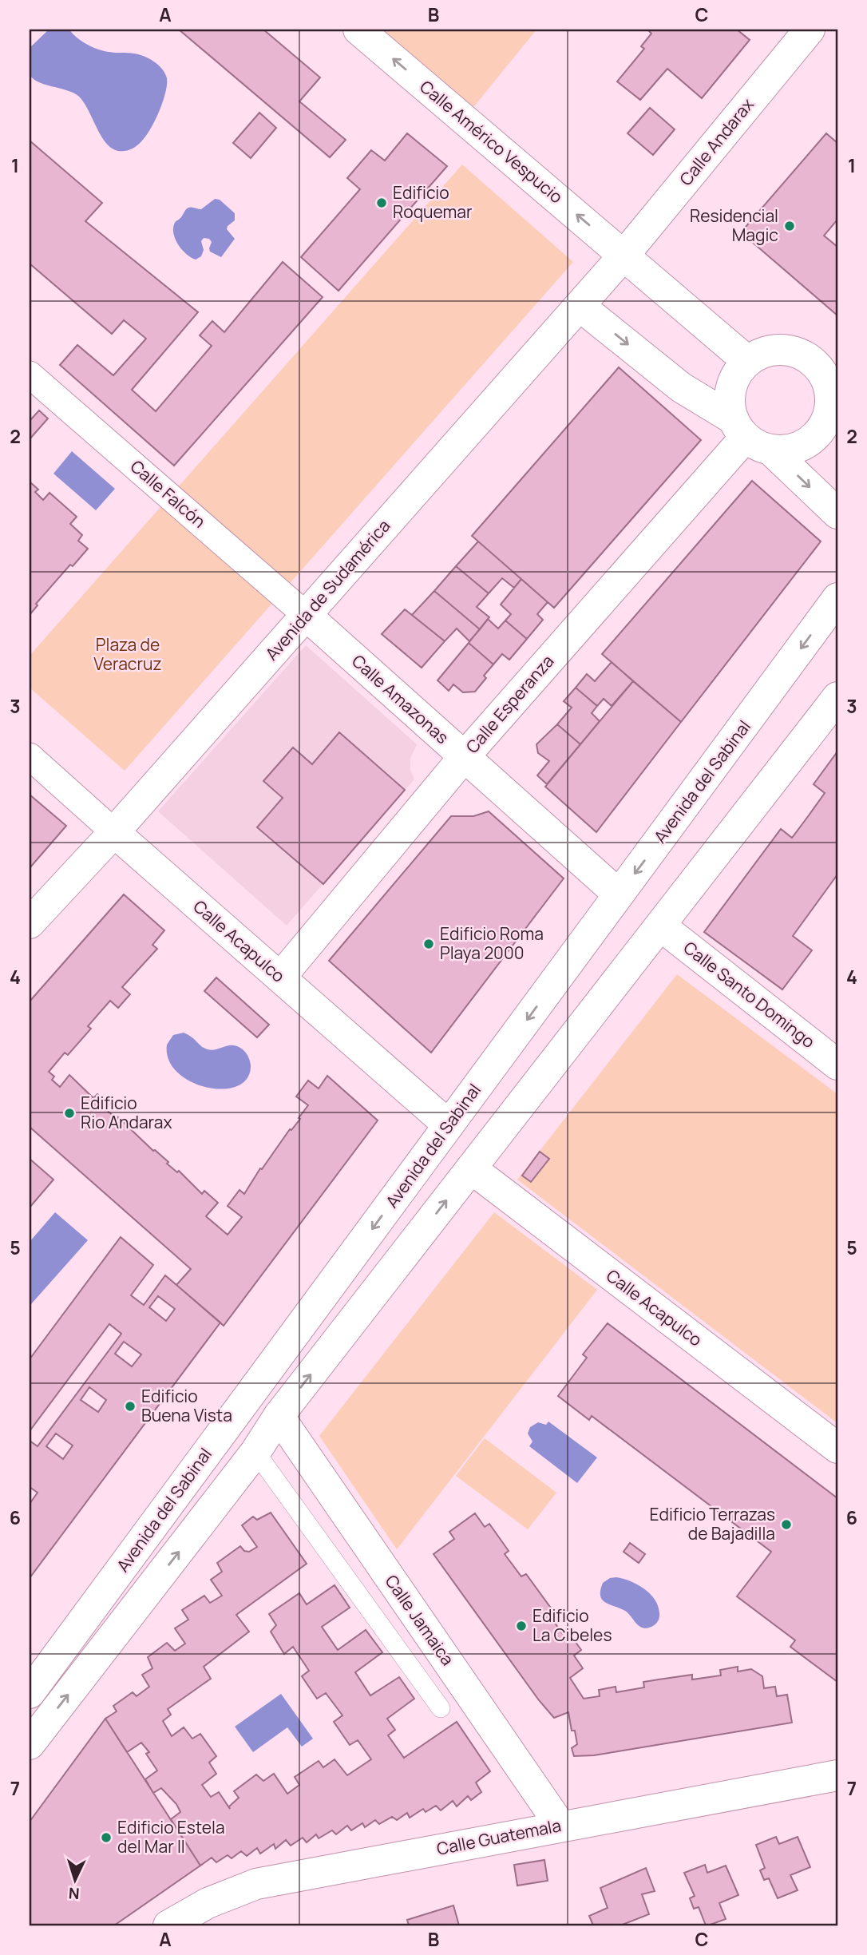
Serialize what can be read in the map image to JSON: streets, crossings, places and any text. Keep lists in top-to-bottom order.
{
  "streets": {
    "street": [
      "Calle Américo Vespucio",
      "Calle Andarax",
      "Calle Falcón",
      "Avenida de Sudamérica",
      "Calle Amazonas",
      "Calle Esperanza",
      "Avenida del Sabinal",
      "Calle Acapulco",
      "Calle Santo Domingo",
      "Calle Jamaica",
      "Calle Guatemala"
    ]
  },
  "crossings": [
    ["Calle Américo Vespucio", "Calle Andarax"],
    ["Calle Américo Vespucio", "Avenida de Sudamérica"],
    ["Calle Américo Vespucio", "Calle Esperanza"],
    ["Calle Andarax", "Avenida de Sudamérica"],
    ["Calle Falcón", "Avenida de Sudamérica"],
    ["Calle Falcón", "Calle Amazonas"],
    ["Avenida de Sudamérica", "Calle Amazonas"],
    ["Avenida de Sudamérica", "Calle Acapulco"],
    ["Calle Amazonas", "Calle Esperanza"],
    ["Calle Amazonas", "Avenida del Sabinal"],
    ["Calle Esperanza", "Calle Acapulco"],
    ["Avenida del Sabinal", "Calle Acapulco"],
    ["Avenida del Sabinal", "Calle Santo Domingo"],
    ["Avenida del Sabinal", "Calle Jamaica"],
    ["Calle Jamaica", "Calle Guatemala"]
  ],
  "one_way": ["Calle Américo Vespucio"],
  "parks": ["Plaza de Veracruz"],
  "places": [
    "Edificio Roquemar",
    "Residencial Magic",
    "Edificio Roma Playa 2000",
    "Edificio Rio Andarax",
    "Edificio Buena Vista",
    "Edificio Terrazas de Bajadilla",
    "Edificio La Cibeles",
    "Edificio Estela del Mar II"
  ],
  "north": "bottom",
  "grid": {
    "columns": ["A", "B", "C"],
    "rows": [
      "1",
      "2",
      "3",
      "4",
      "5",
      "6",
      "7"
    ]
  }
}
